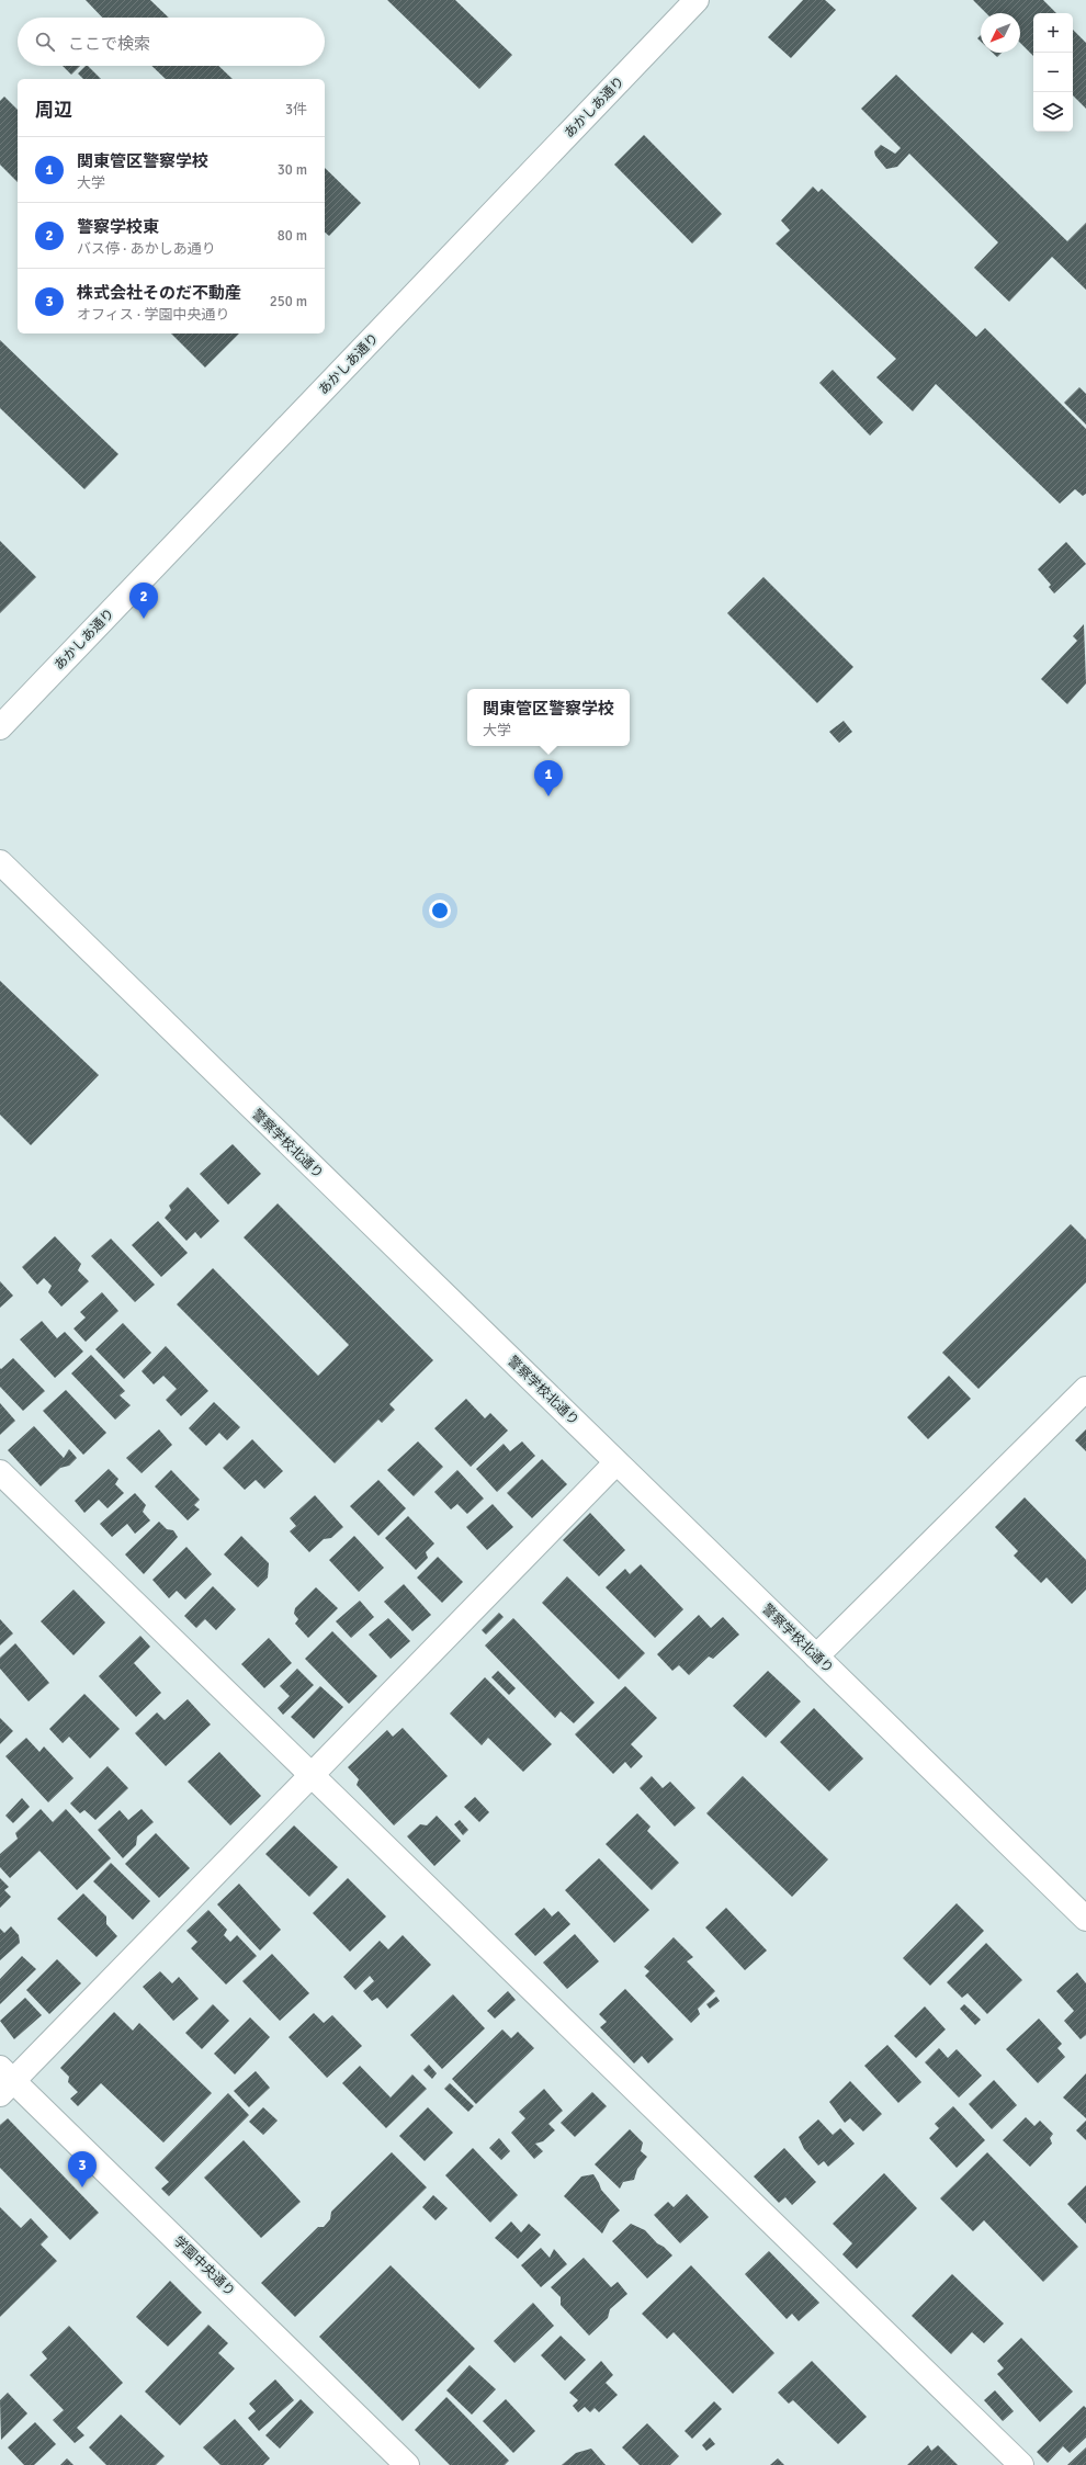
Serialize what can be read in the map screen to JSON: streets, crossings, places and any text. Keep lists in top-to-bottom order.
{
  "streets": {
    "street": ["あかしあ通り", "警察学校北通り", "学園中央通り"]
  },
  "north": "bottom left",
  "page": {
    "map_buttons": ["+", "−"],
    "search": "ここで検索",
    "heading": ["周辺", "3件"],
    "list": [
      {
        "mark": "1",
        "name": "関東管区警察学校",
        "note": "大学",
        "value": "30 m"
      },
      {
        "mark": "2",
        "name": "警察学校東",
        "note": "バス停 · あかしあ通り",
        "value": "80 m"
      },
      {
        "mark": "3",
        "name": "株式会社そのだ不動産",
        "note": "オフィス · 学園中央通り",
        "value": "250 m"
      }
    ],
    "pins": ["2", "1", "3"],
    "popup": ["関東管区警察学校", "大学"]
  }
}
